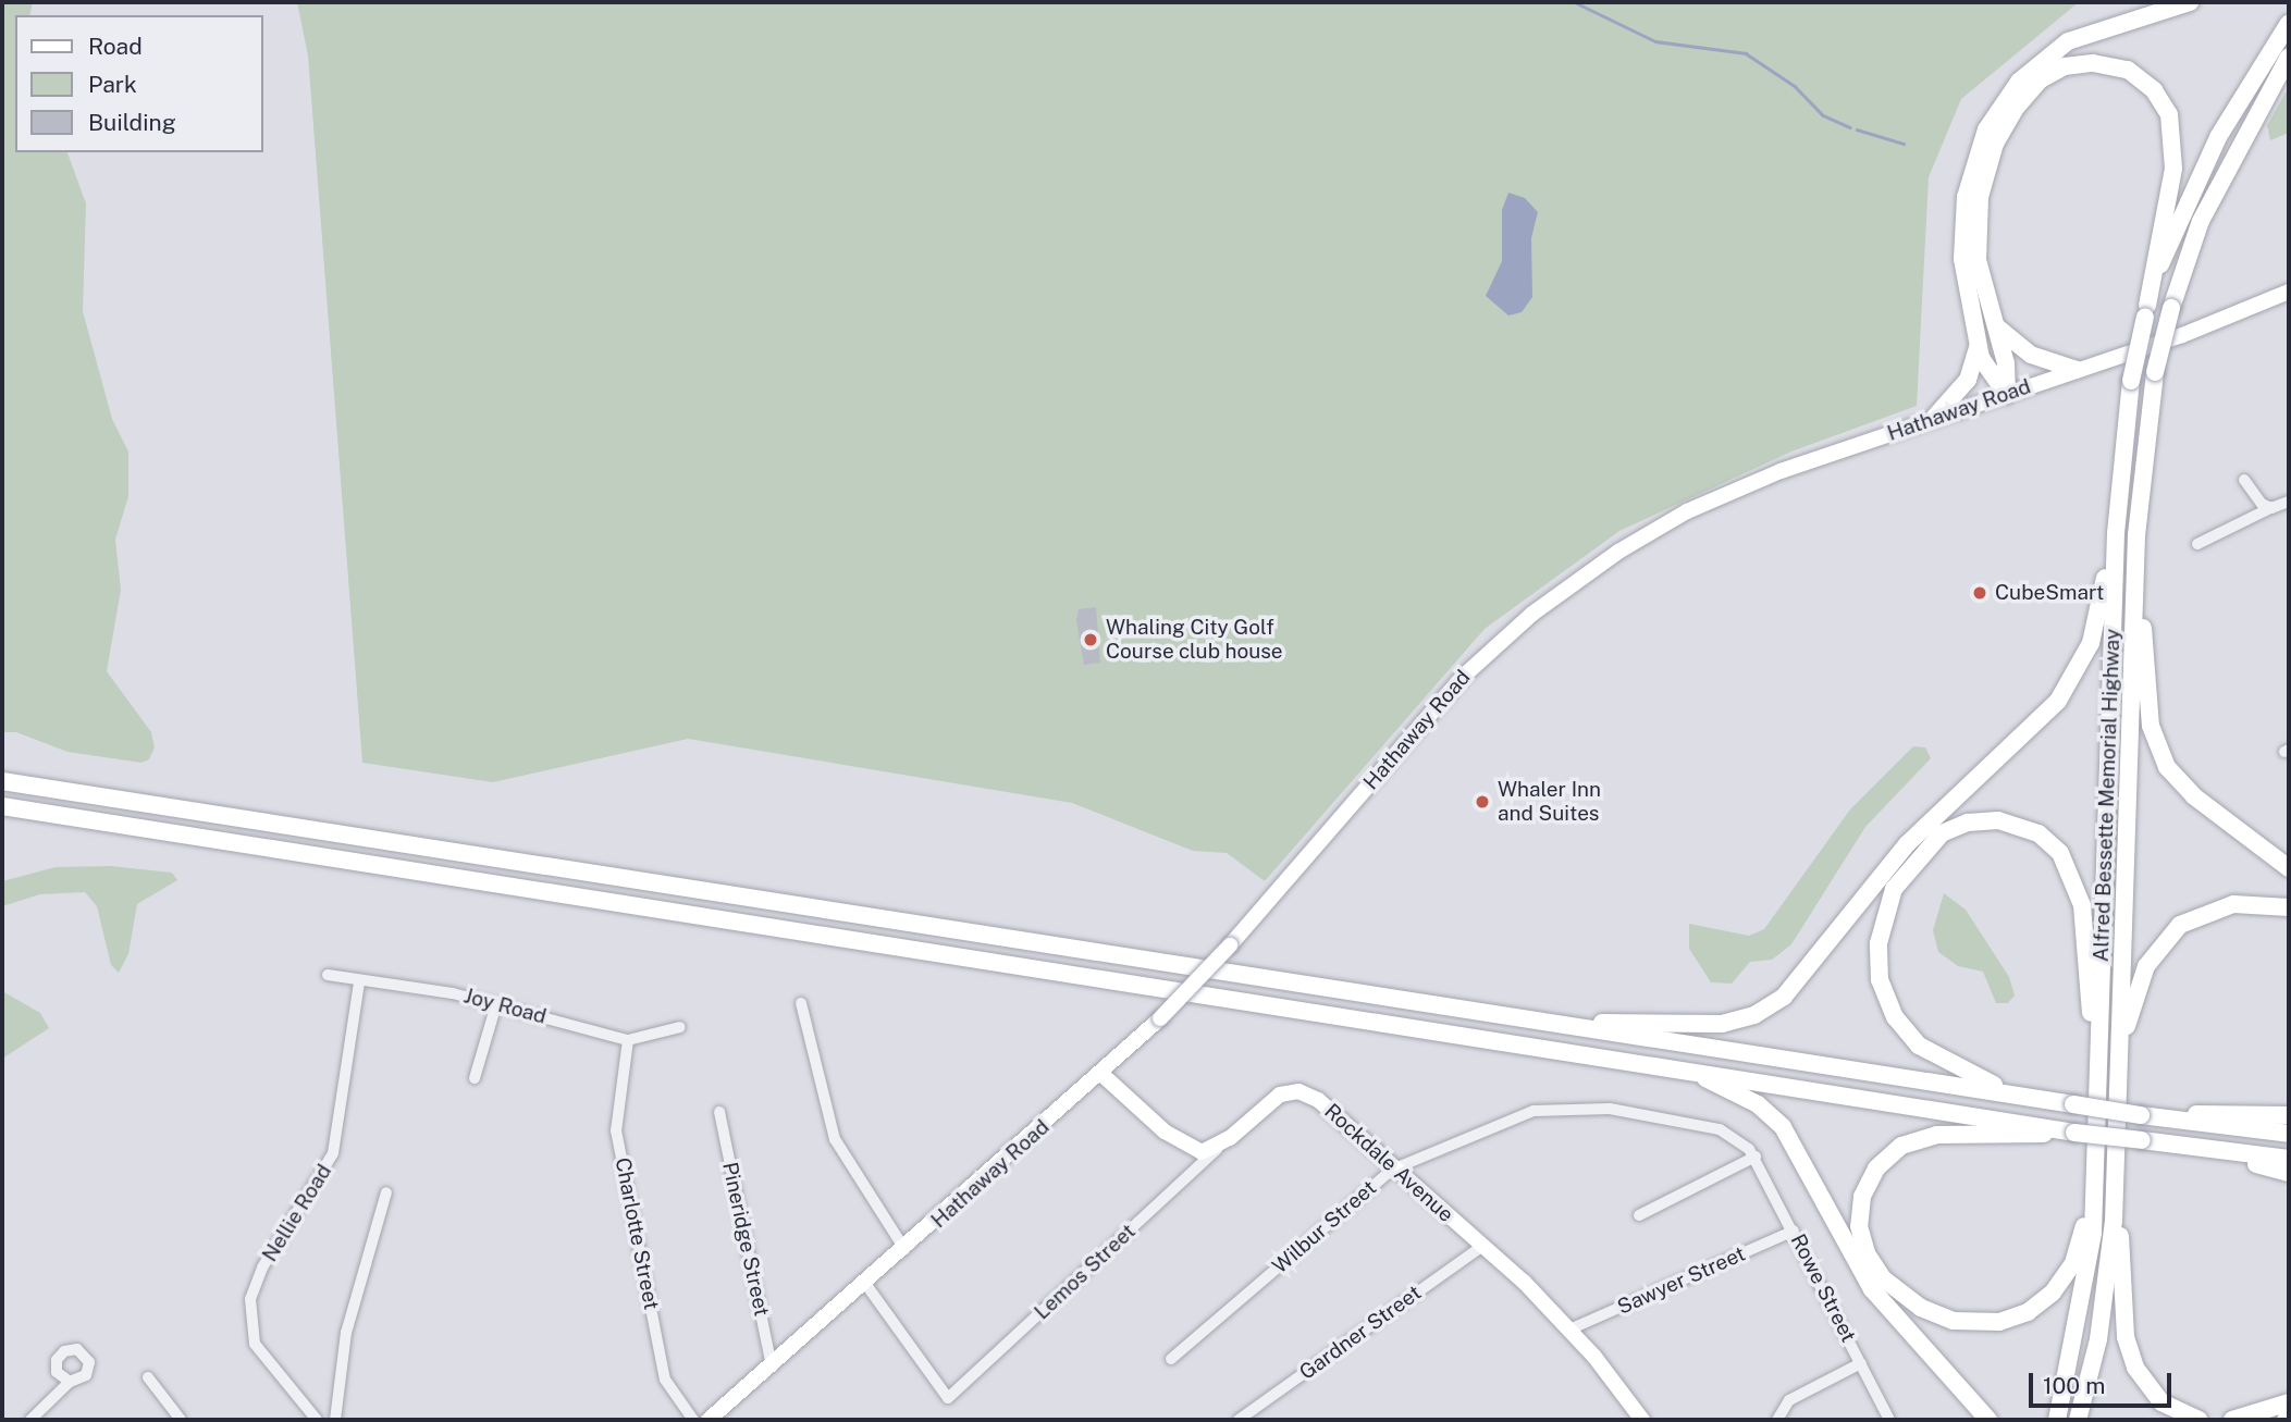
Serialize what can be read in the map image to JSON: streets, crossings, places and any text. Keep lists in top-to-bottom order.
{
  "streets": {
    "highway": ["Alfred Bessette Memorial Highway"],
    "main road": ["Hathaway Road", "Rockdale Avenue"],
    "street": [
      "Joy Road",
      "Nellie Road",
      "Wilbur Street",
      "Charlotte Street",
      "Pineridge Street",
      "Lemos Street",
      "Sawyer Street",
      "Rowe Street",
      "Gardner Street"
    ]
  },
  "crossings": [
    ["Hathaway Road", "Pineridge Street"],
    ["Hathaway Road", "Lemos Street"],
    ["Joy Road", "Nellie Road"],
    ["Joy Road", "Charlotte Street"],
    ["Rockdale Avenue", "Wilbur Street"],
    ["Rockdale Avenue", "Lemos Street"],
    ["Rockdale Avenue", "Sawyer Street"],
    ["Rockdale Avenue", "Gardner Street"],
    ["Wilbur Street", "Rowe Street"],
    ["Sawyer Street", "Rowe Street"]
  ],
  "places": ["CubeSmart", "Whaling City Golf Course club house", "Whaler Inn and Suites"],
  "legend": ["Road", "Park", "Building"],
  "scale_bar": "100 m"
}
